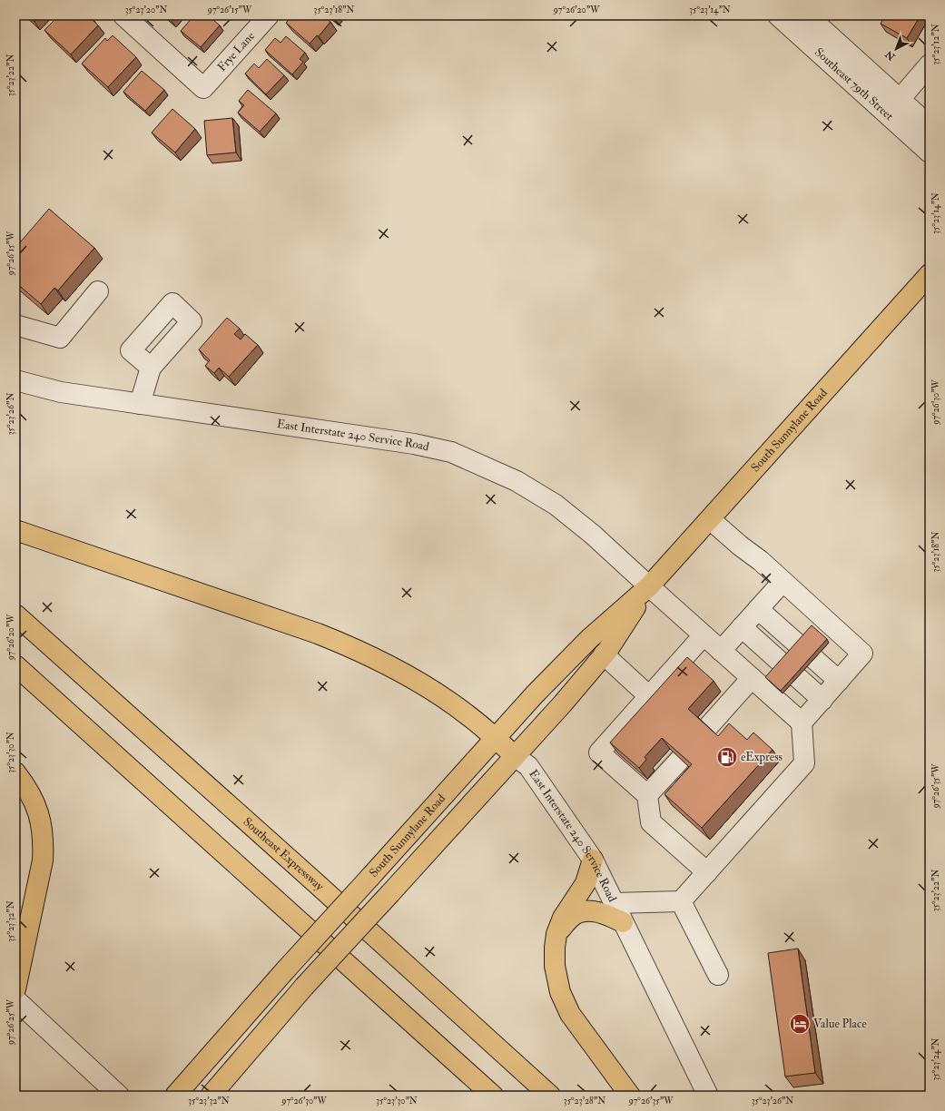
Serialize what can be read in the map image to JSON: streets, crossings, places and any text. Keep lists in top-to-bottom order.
{
  "streets": {
    "main road": ["South Sunnylane Road", "Southeast Expressway"],
    "street": ["Frye Lane", "Southeast 79th Street", "East Interstate 240 Service Road"]
  },
  "crossings": [
    ["South Sunnylane Road", "East Interstate 240 Service Road"]
  ],
  "places": {
    "fuel station": ["eExpress"],
    "hotel": ["Value Place"]
  },
  "north": "bottom left",
  "coordinates": [
    "35°23'20\"N",
    "97°26'15\"W",
    "35°23'18\"N",
    "97°26'20\"W",
    "35°23'14\"N",
    "35°23'12\"N",
    "35°23'22\"N",
    "97°26'30\"W",
    "35°23'26\"N",
    "35°23'30\"N",
    "97°26'35\"W",
    "35°23'32\"N",
    "97°26'25\"W",
    "35°23'24\"N",
    "35°23'28\"N"
  ]
}
